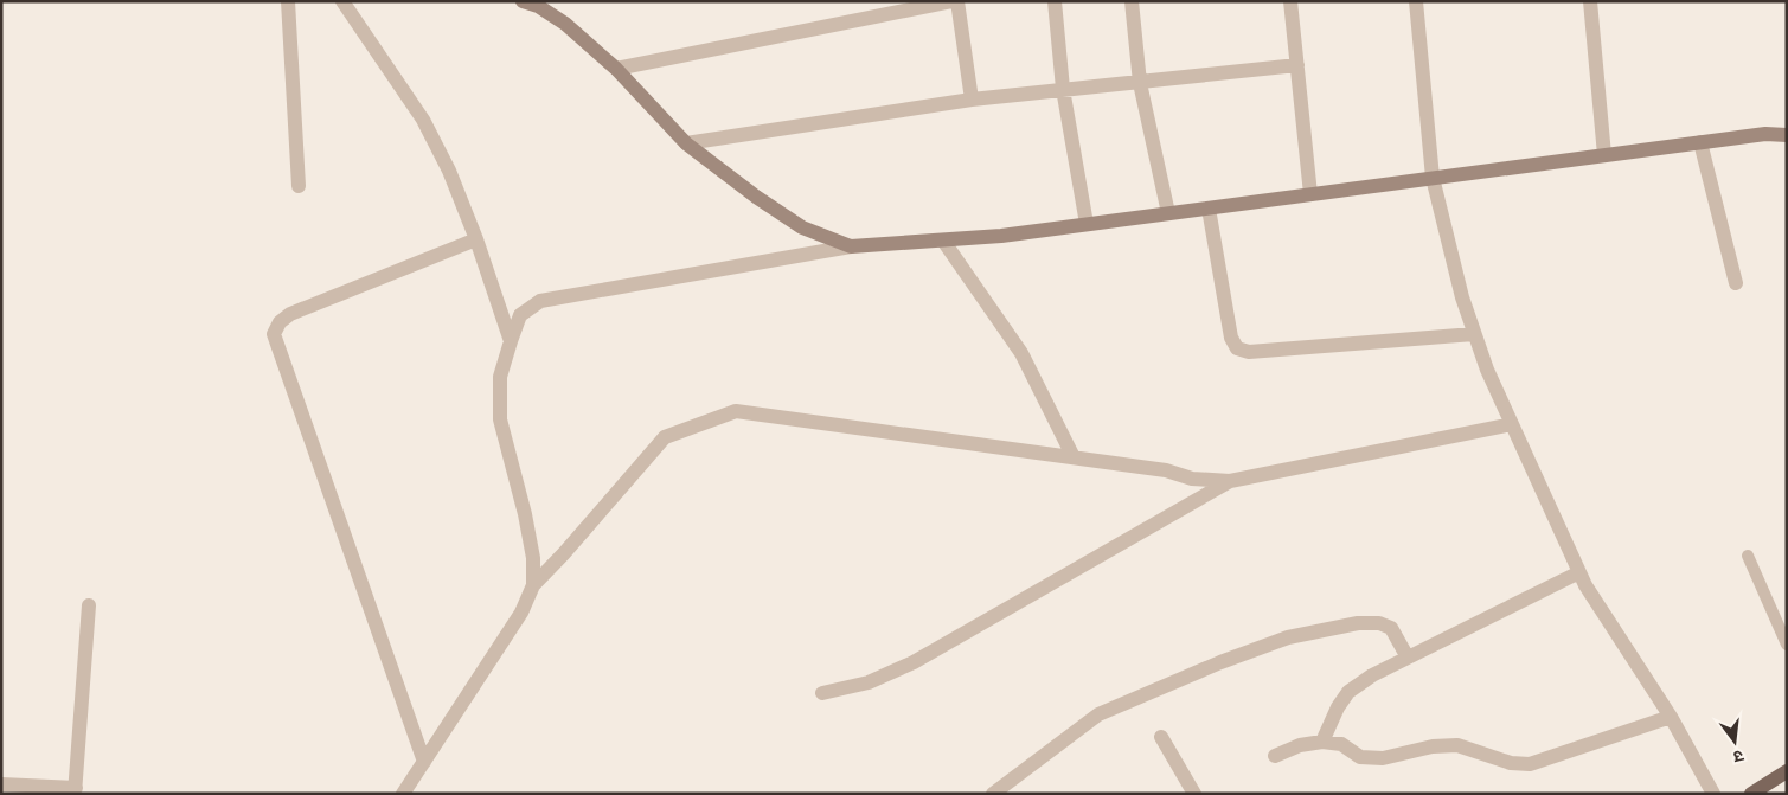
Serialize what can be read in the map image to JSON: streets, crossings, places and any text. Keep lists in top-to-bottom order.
{
  "north": "bottom"
}
